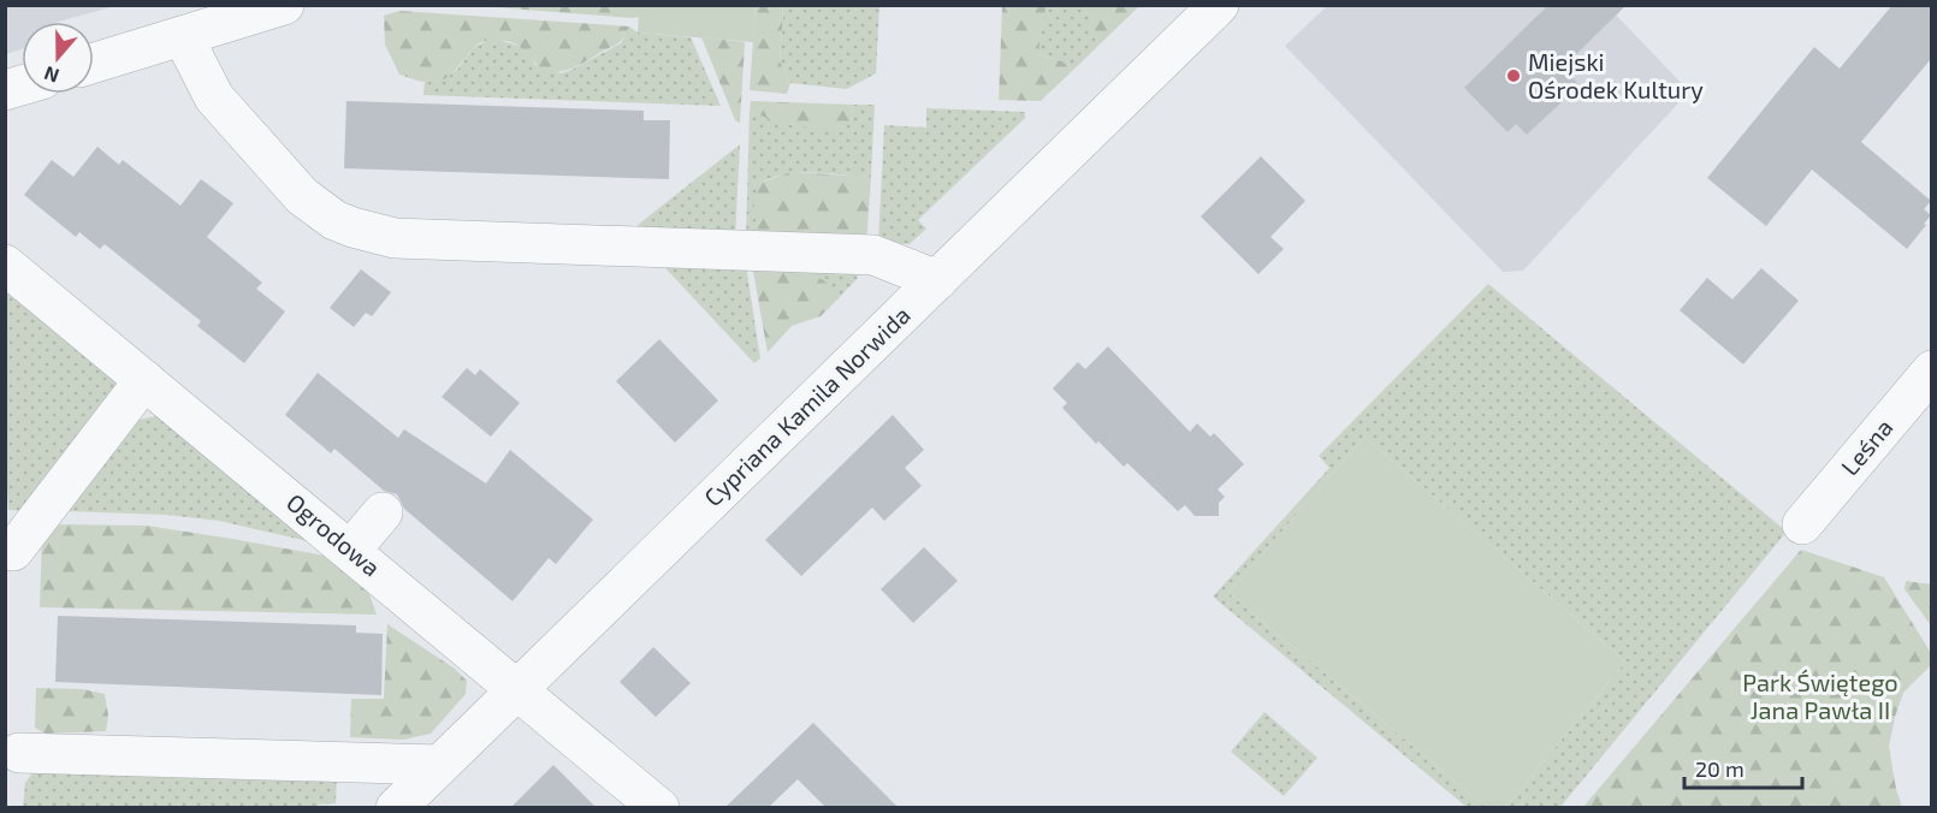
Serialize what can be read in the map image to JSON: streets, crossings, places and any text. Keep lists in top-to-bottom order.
{
  "streets": {
    "street": ["Cypriana Kamila Norwida", "Leśna", "Ogrodowa"]
  },
  "crossings": [
    ["Cypriana Kamila Norwida", "Ogrodowa"]
  ],
  "parks": ["Park Świętego Jana Pawła II"],
  "places": ["Miejski Ośrodek Kultury"],
  "scale_bar": "20 m",
  "north": "bottom"
}
